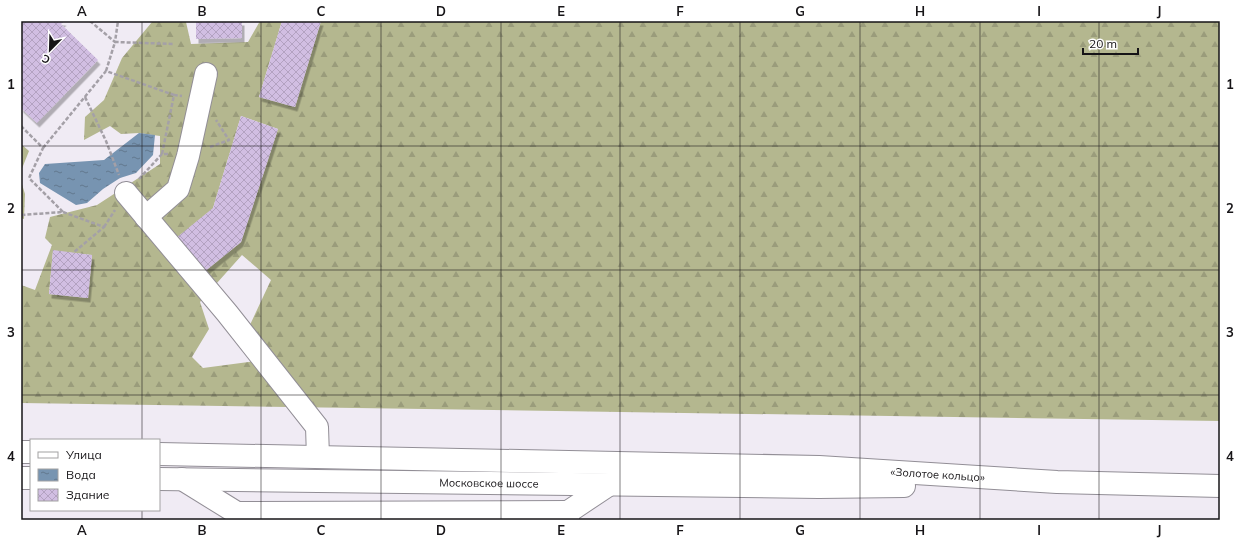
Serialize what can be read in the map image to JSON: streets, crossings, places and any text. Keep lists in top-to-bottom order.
{
  "streets": {
    "main road": ["«Золотое кольцо»", "Московское шоссе"]
  },
  "crossings": [
    ["«Золотое кольцо»", "Московское шоссе"]
  ],
  "legend": ["Улица", "Вода", "Здание"],
  "scale_bar": "20 m",
  "north": "bottom left",
  "grid": {
    "columns": [
      "A",
      "B",
      "C",
      "D",
      "E",
      "F",
      "G",
      "H",
      "I",
      "J"
    ],
    "rows": [
      "1",
      "2",
      "3",
      "4"
    ]
  }
}
